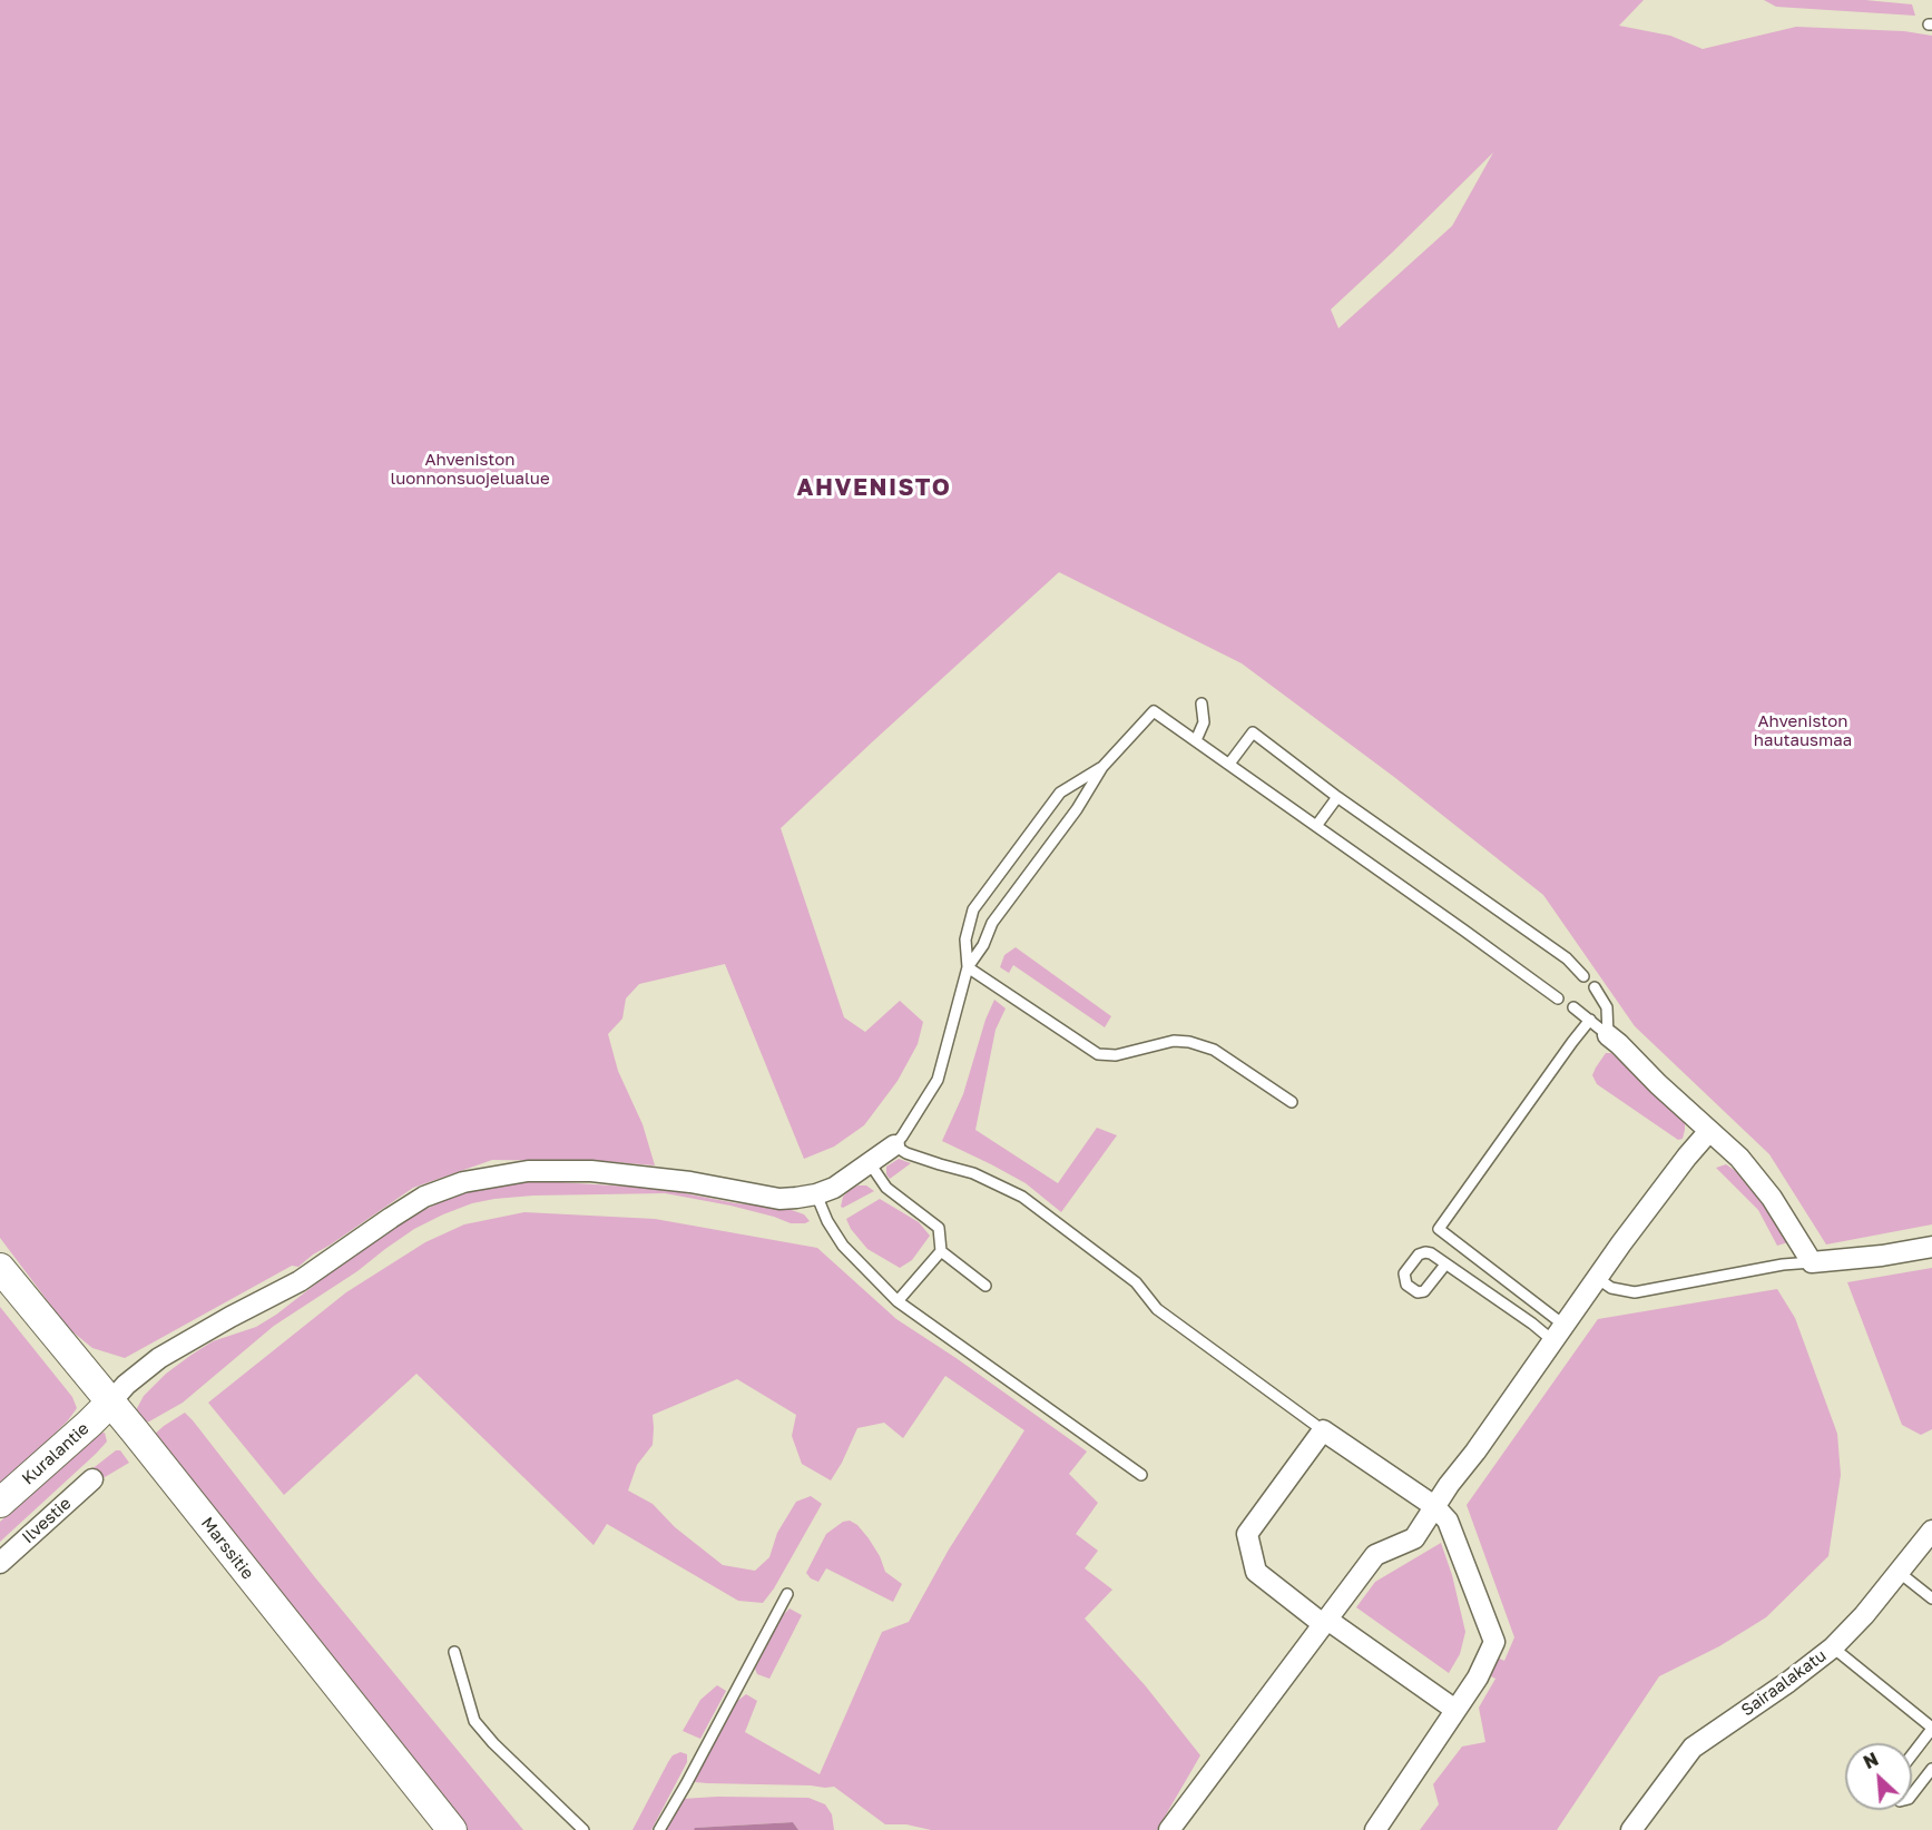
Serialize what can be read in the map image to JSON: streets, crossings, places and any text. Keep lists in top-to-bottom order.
{
  "streets": {
    "main road": ["Kuralantie", "Marssitie"],
    "street": ["Ilvestie", "Sairaalakatu"]
  },
  "crossings": [
    ["Kuralantie", "Marssitie"]
  ],
  "districts": ["AHVENISTO"],
  "parks": ["Ahveniston luonnonsuojelualue", "Ahveniston hautausmaa"],
  "north": "top left"
}
